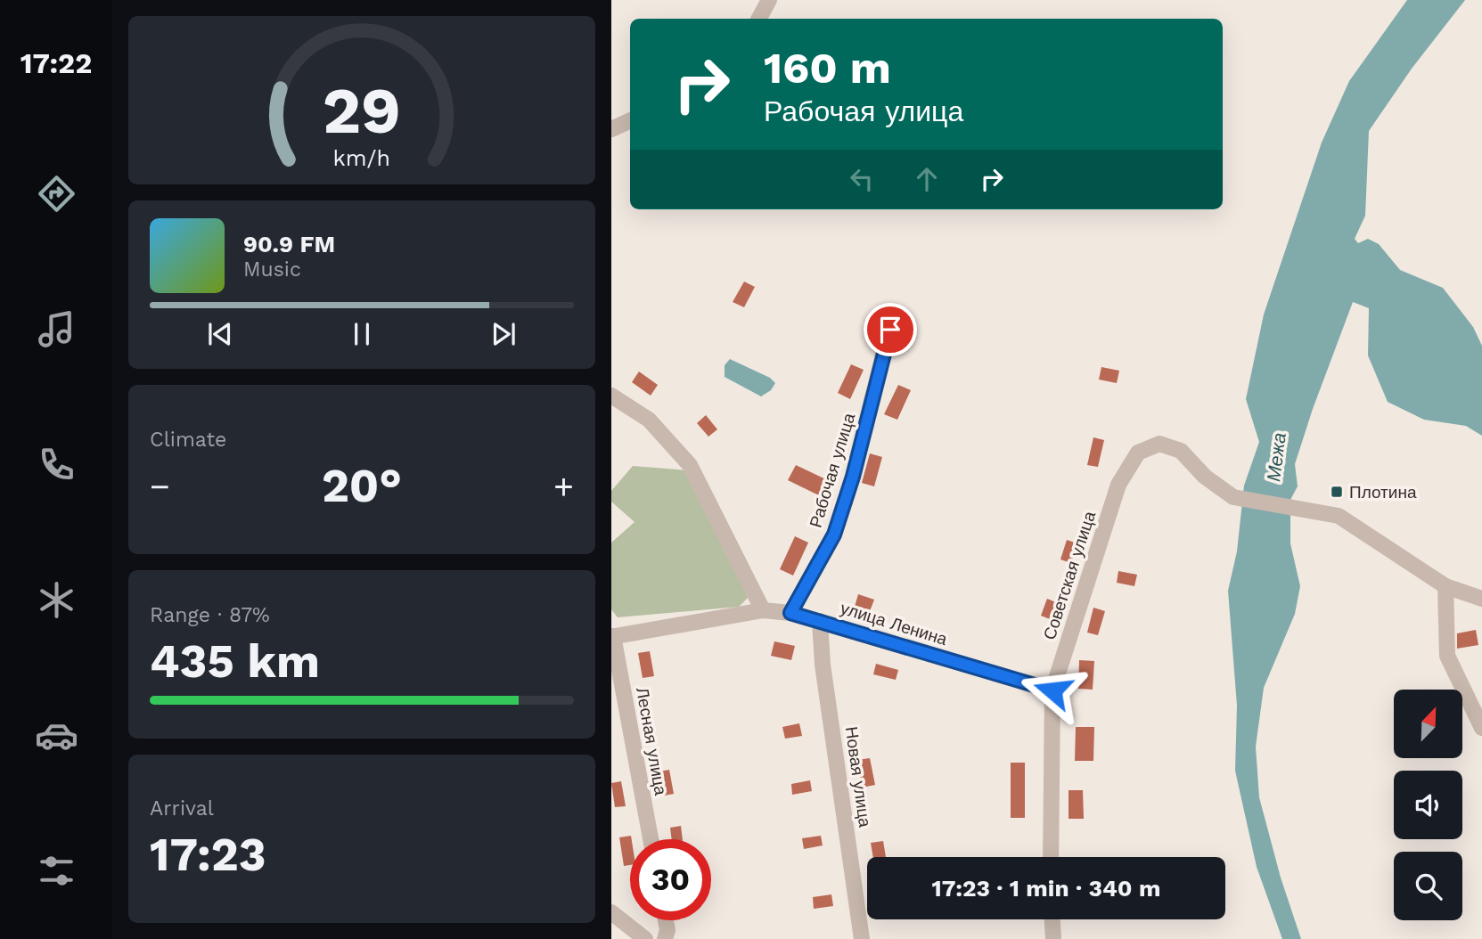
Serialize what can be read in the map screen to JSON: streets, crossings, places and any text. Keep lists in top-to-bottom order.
{
  "streets": {
    "street": [
      "Рабочая улица",
      "Советская улица",
      "улица Ленина",
      "Лесная улица",
      "Новая улица"
    ]
  },
  "crossings": [
    ["Рабочая улица", "улица Ленина"],
    ["Советская улица", "улица Ленина"],
    ["улица Ленина", "Лесная улица"],
    ["улица Ленина", "Новая улица"]
  ],
  "water": ["Межа"],
  "places": {
    "transit": ["Плотина"]
  },
  "north": "top right",
  "page": {
    "tabs": "17:22",
    "turn": ["160 m", "Рабочая улица"],
    "song": ["90.9 FM", "Music"],
    "tile": [
      "Climate",
      ["Range · 87%", "435 km"],
      ["Arrival", "17:23"]
    ],
    "heat": ["−", "20°", "+"],
    "limit": "30",
    "trip": "17:23 · 1 min · 340 m",
    "gauge": ["29", "km/h"]
  }
}
